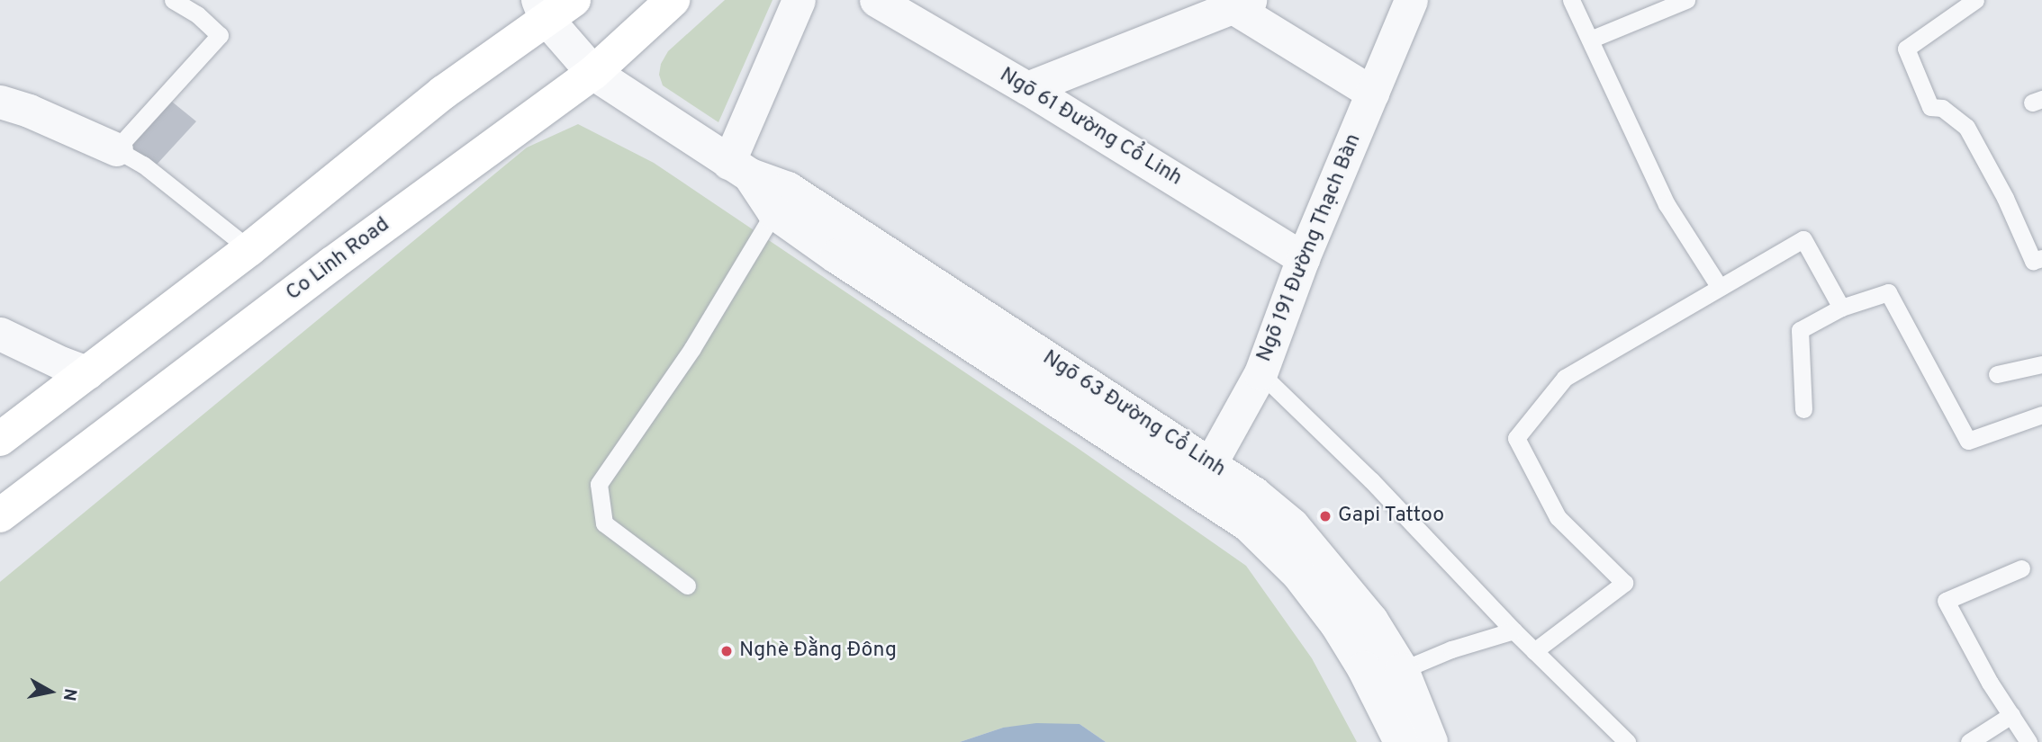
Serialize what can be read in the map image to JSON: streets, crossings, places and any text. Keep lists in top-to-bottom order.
{
  "streets": {
    "main road": ["Co Linh Road"],
    "street": ["Ngõ 61 Đường Cổ Linh", "Ngõ 191 Đường Thạch Bàn", "Ngõ 63 Đường Cổ Linh"]
  },
  "crossings": [
    ["Ngõ 61 Đường Cổ Linh", "Ngõ 191 Đường Thạch Bàn"],
    ["Ngõ 191 Đường Thạch Bàn", "Ngõ 63 Đường Cổ Linh"],
    ["Co Linh Road", "Ngõ 63 Đường Cổ Linh"]
  ],
  "places": ["Gapi Tattoo", "Nghè Đằng Đông"],
  "north": "right"
}
